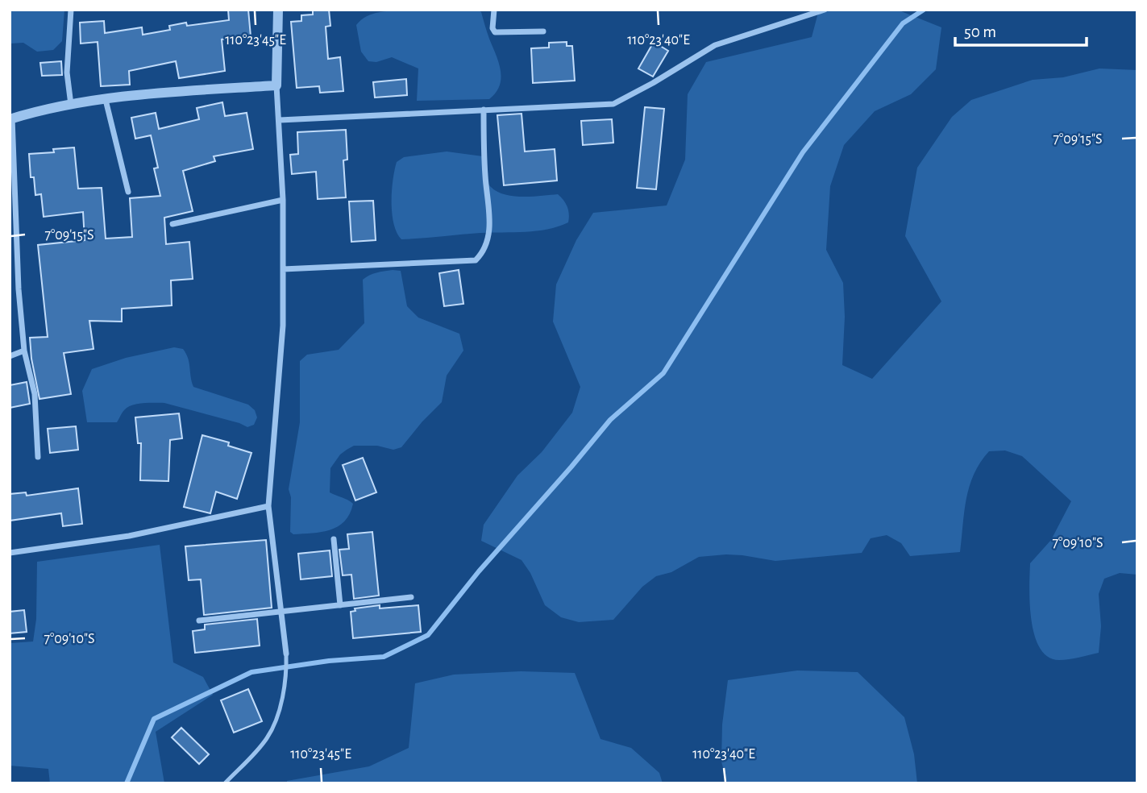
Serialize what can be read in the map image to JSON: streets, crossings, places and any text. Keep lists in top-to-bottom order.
{
  "scale_bar": "50 m",
  "coordinates": [
    "110°23'45\"E",
    "110°23'40\"E",
    "7°09'15\"S",
    "7°09'10\"S"
  ]
}
